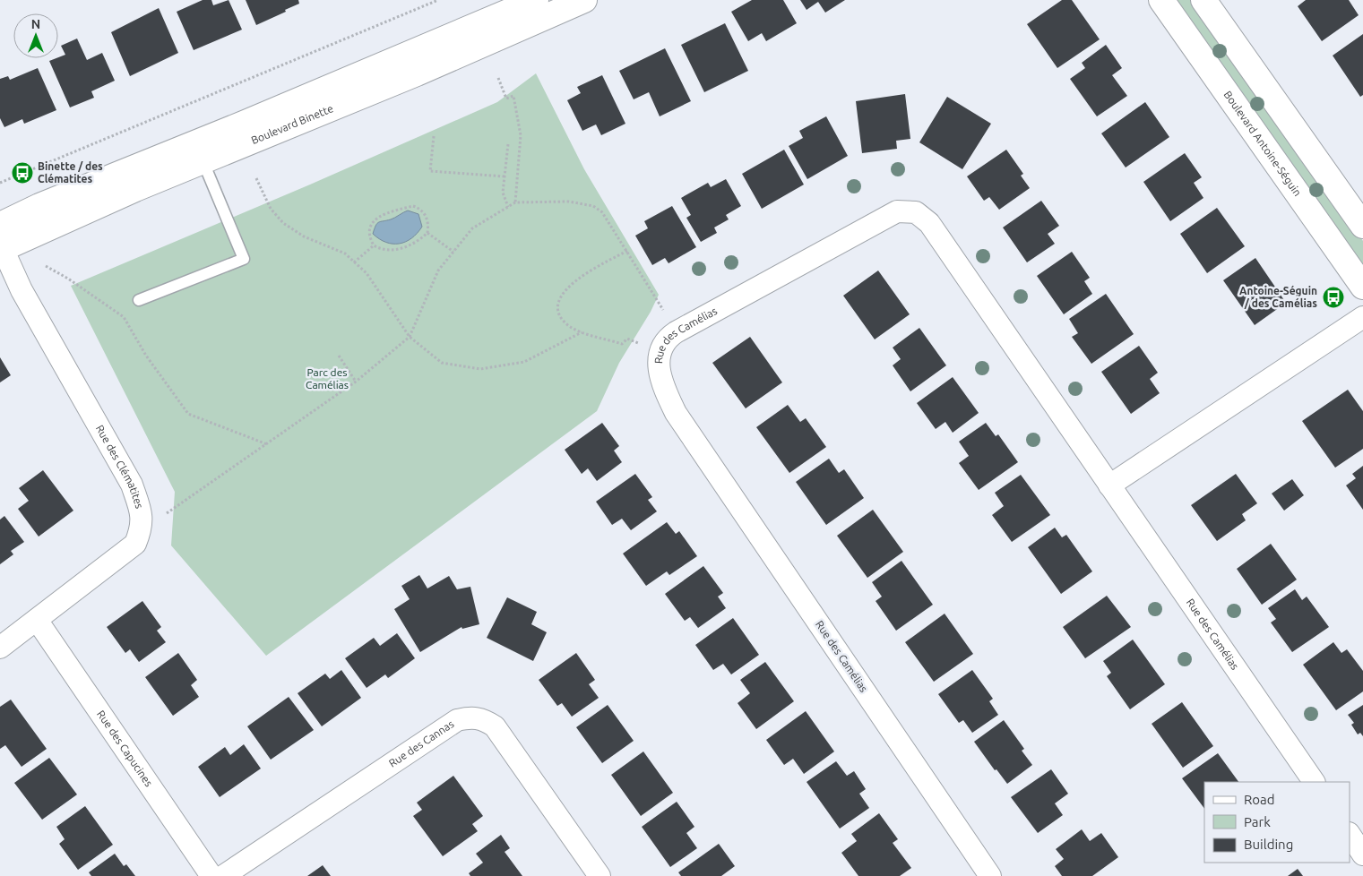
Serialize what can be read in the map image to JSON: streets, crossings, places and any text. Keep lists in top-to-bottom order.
{
  "streets": {
    "street": [
      "Boulevard Binette",
      "Boulevard Antoine-Séguin",
      "Rue des Camélias",
      "Rue des Clématites",
      "Rue des Cannas",
      "Rue des Capucines"
    ]
  },
  "crossings": [
    ["Boulevard Binette", "Rue des Clématites"]
  ],
  "parks": ["Parc des Camélias"],
  "places": {
    "bus stop": ["Binette / des Clématites", "Antoine-Séguin / des Camélias"]
  },
  "legend": ["Road", "Park", "Building"],
  "north": "top"
}
